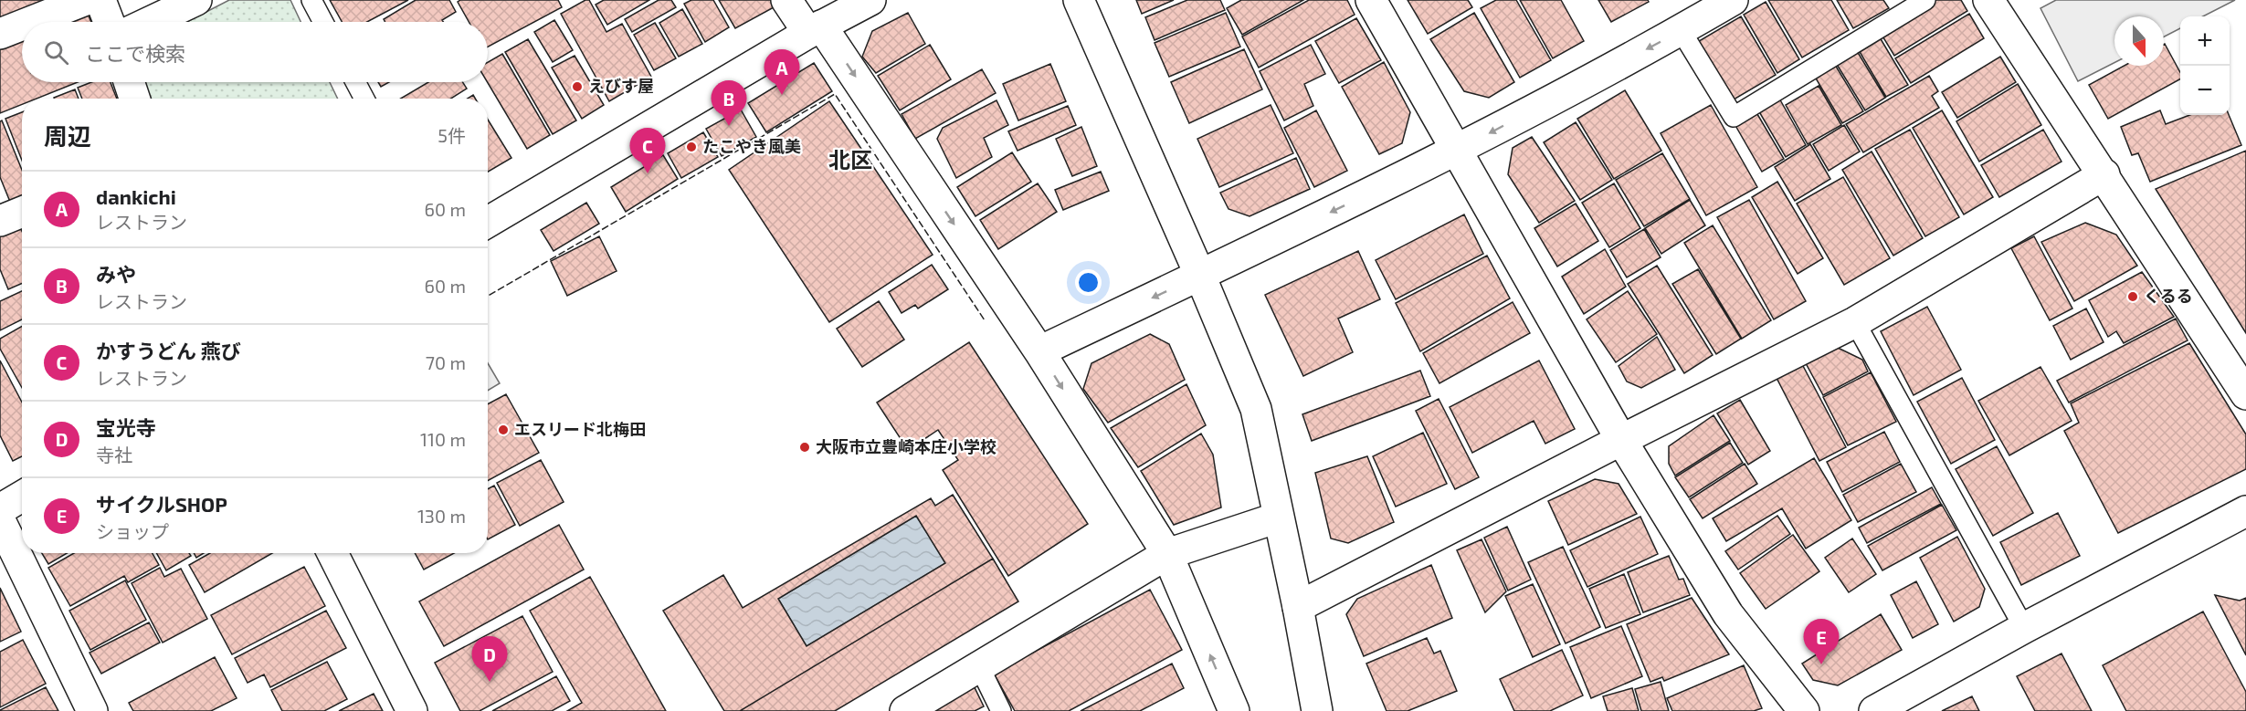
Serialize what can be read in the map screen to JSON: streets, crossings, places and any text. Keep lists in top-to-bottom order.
{
  "districts": ["北区"],
  "places": [
    "えびす屋",
    "たこやき風美",
    "くるる",
    "エスリード北梅田",
    "大阪市立豊崎本庄小学校"
  ],
  "north": "bottom",
  "page": {
    "map_buttons": ["+", "−"],
    "search": "ここで検索",
    "pins": [
      "A",
      "B",
      "C",
      "E",
      "D"
    ],
    "heading": ["周辺", "5件"],
    "list": [
      {
        "mark": "A",
        "name": "dankichi",
        "note": "レストラン",
        "value": "60 m"
      },
      {
        "mark": "B",
        "name": "みや",
        "note": "レストラン",
        "value": "60 m"
      },
      {
        "mark": "C",
        "name": "かすうどん 燕び",
        "note": "レストラン",
        "value": "70 m"
      },
      {
        "mark": "D",
        "name": "宝光寺",
        "note": "寺社",
        "value": "110 m"
      },
      {
        "mark": "E",
        "name": "サイクルSHOP",
        "note": "ショップ",
        "value": "130 m"
      }
    ]
  }
}
